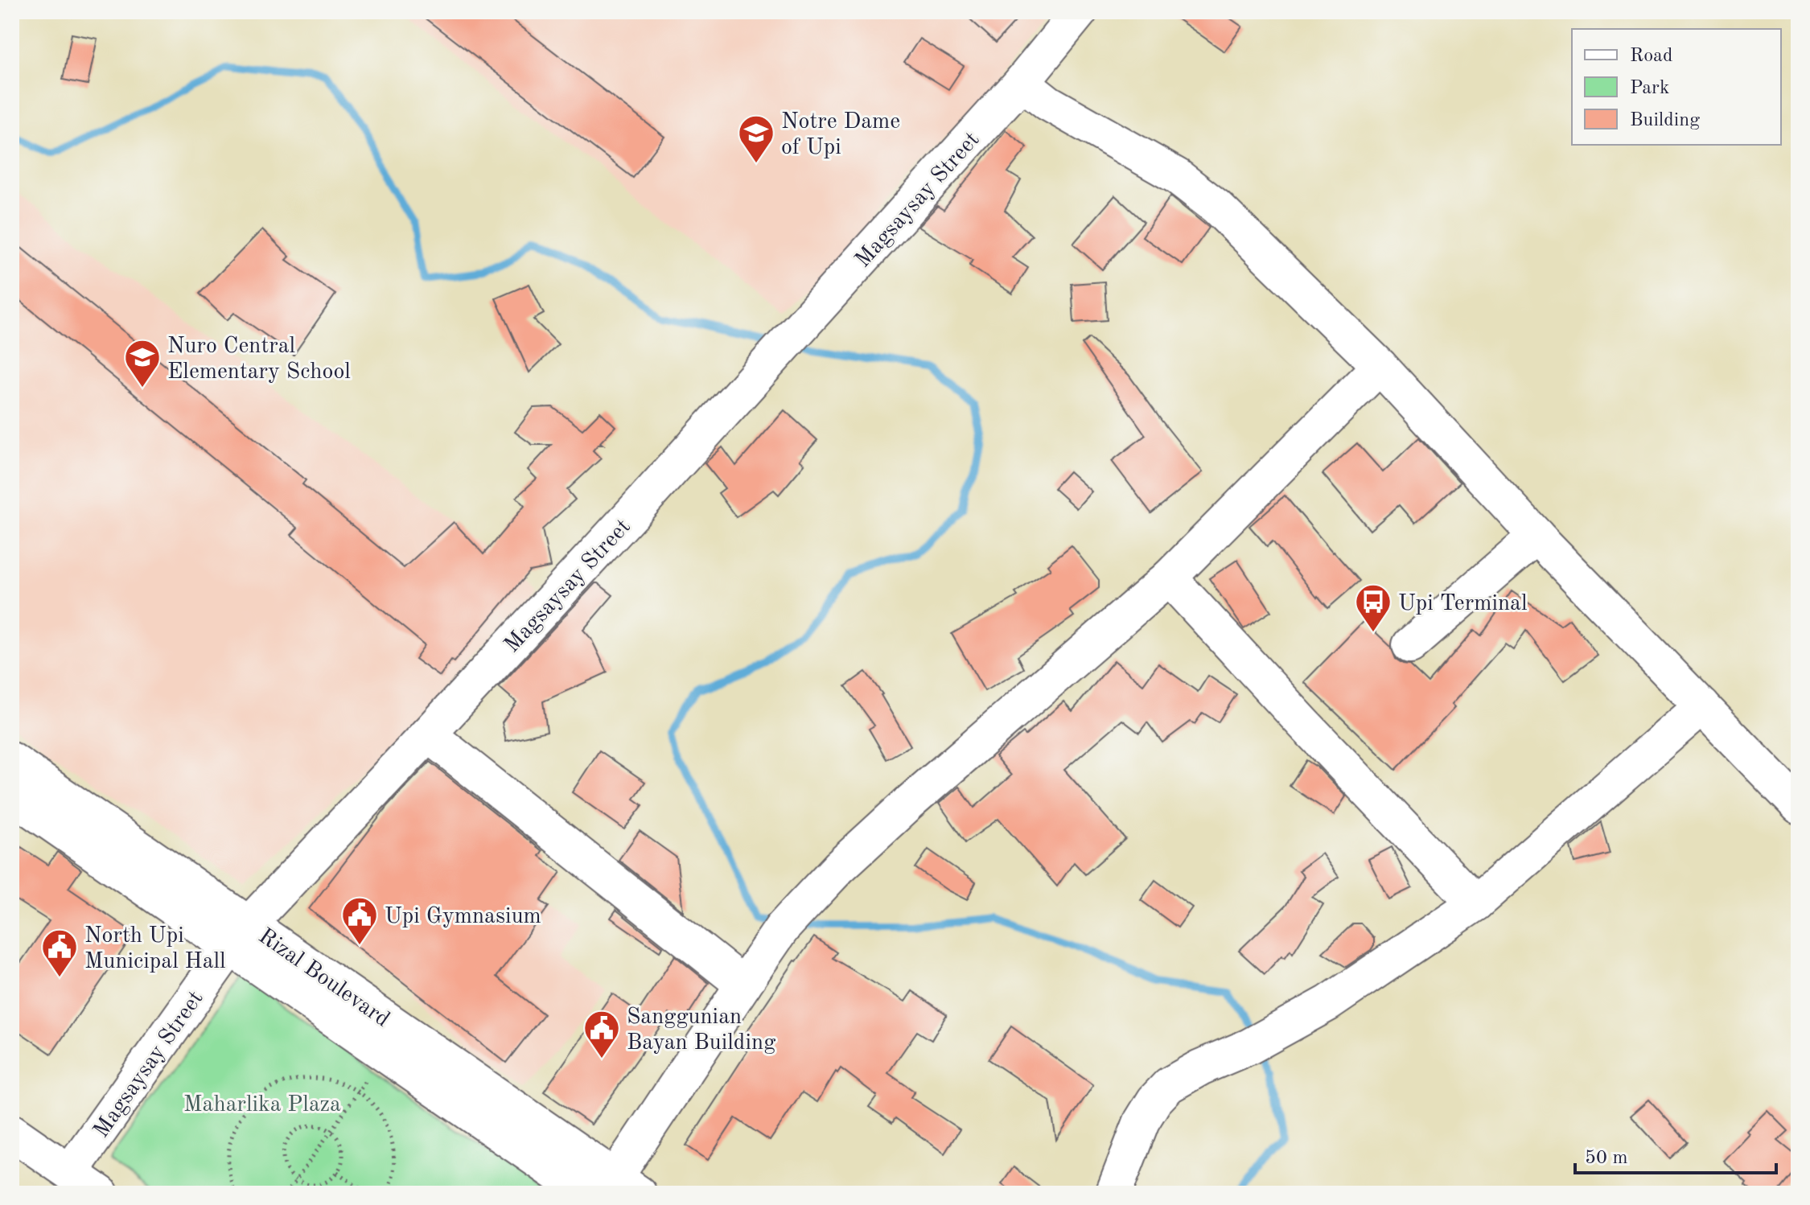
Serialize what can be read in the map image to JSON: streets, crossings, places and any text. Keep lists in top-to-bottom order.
{
  "streets": {
    "street": ["Magsaysay Street", "Rizal Boulevard"]
  },
  "crossings": [
    ["Magsaysay Street", "Rizal Boulevard"]
  ],
  "parks": ["Maharlika Plaza"],
  "places": {
    "school or university": ["Notre Dame of Upi", "Nuro Central Elementary School"],
    "bus stop": ["Upi Terminal"],
    "public building": ["Upi Gymnasium", "North Upi Municipal Hall", "Sanggunian Bayan Building"]
  },
  "legend": ["Road", "Park", "Building"],
  "scale_bar": "50 m"
}
